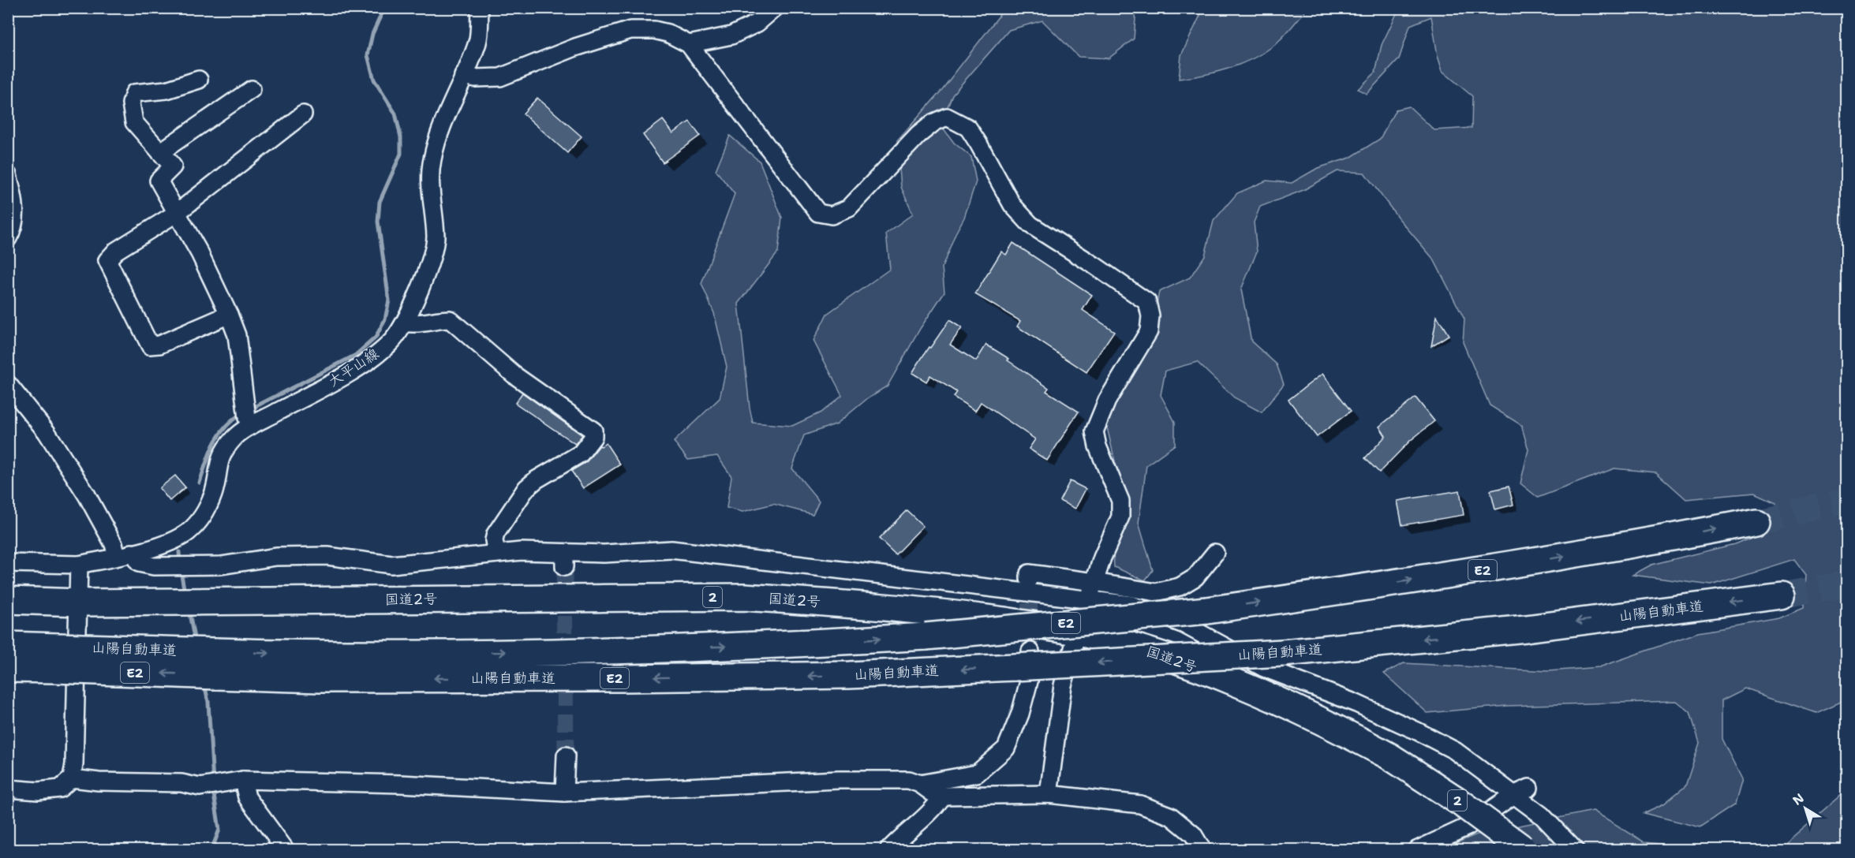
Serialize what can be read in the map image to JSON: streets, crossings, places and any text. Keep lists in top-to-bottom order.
{
  "streets": {
    "highway": [
      "E2",
      "2",
      "国道2号",
      "山陽自動車道"
    ],
    "street": ["大平山線"]
  },
  "north": "top left"
}
